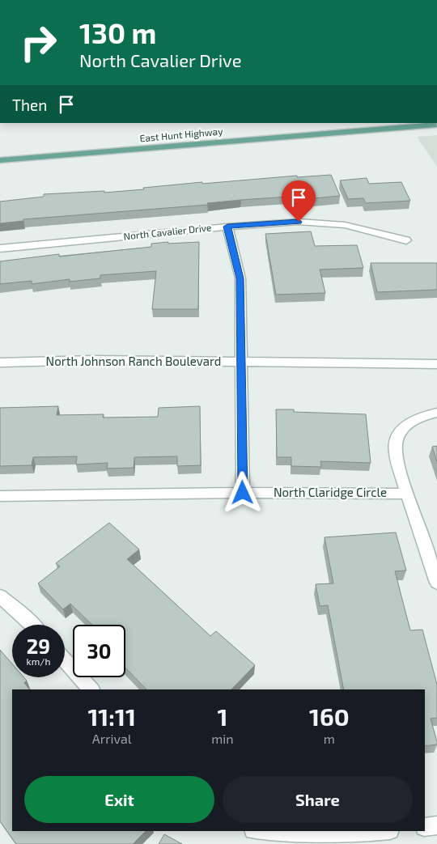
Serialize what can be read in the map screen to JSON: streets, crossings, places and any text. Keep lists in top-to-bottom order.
{
  "streets": {
    "main road": ["East Hunt Highway"],
    "street": ["North Cavalier Drive", "North Johnson Ranch Boulevard", "North Claridge Circle"]
  },
  "page": {
    "turn": ["130 m", "North Cavalier Drive"],
    "then": "Then",
    "speed": "29 km/h",
    "limit": "30",
    "eta": [
      "11:11",
      "Arrival",
      "1",
      "min",
      "160",
      "m"
    ],
    "buttons": ["Exit", "Share"]
  }
}
